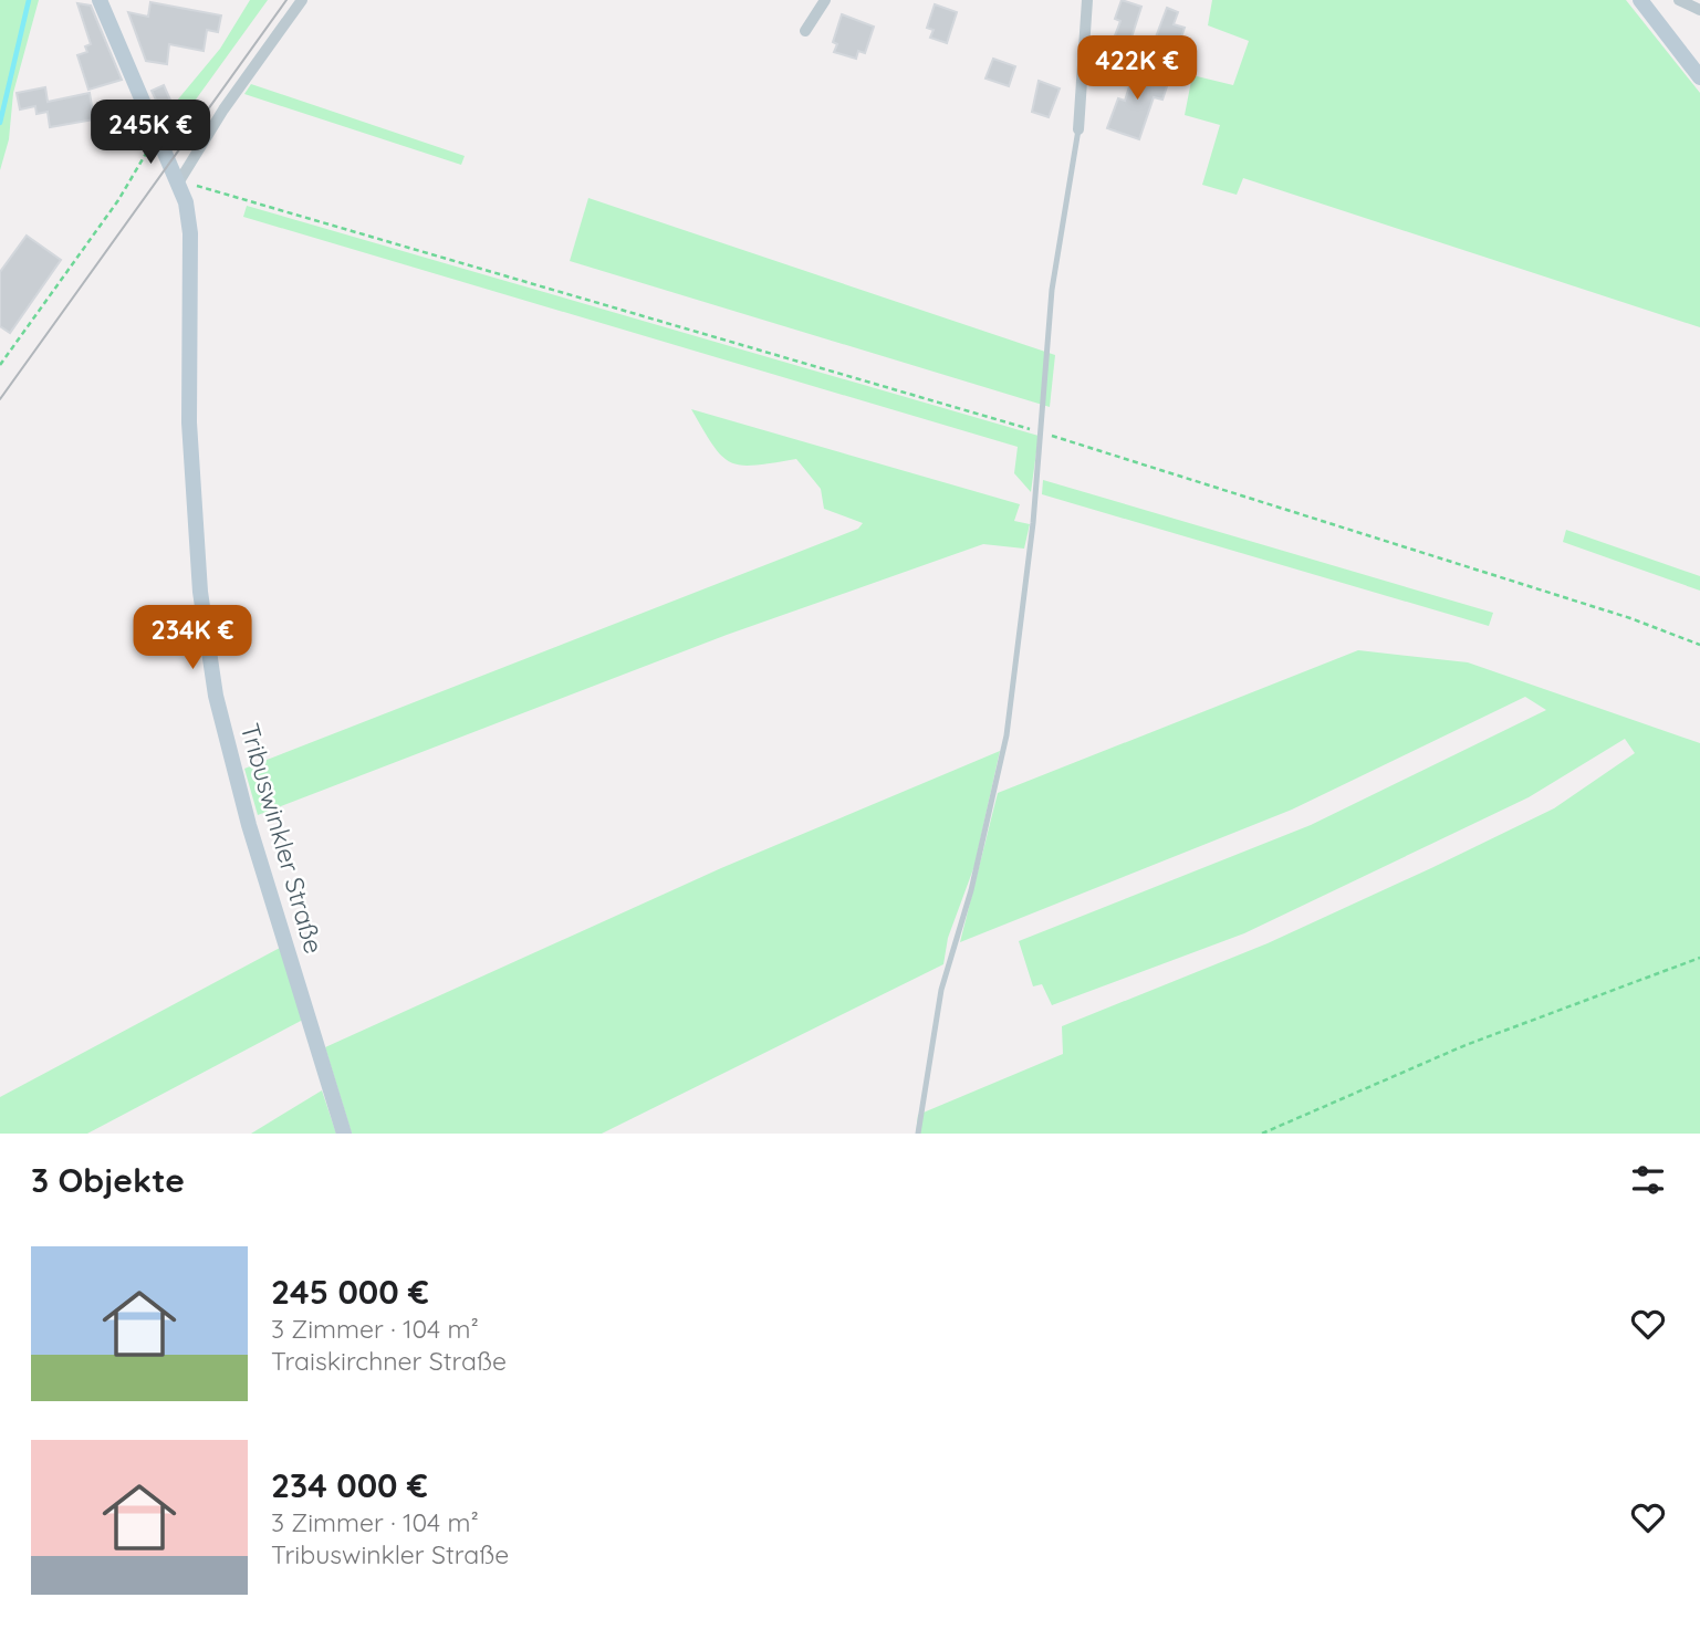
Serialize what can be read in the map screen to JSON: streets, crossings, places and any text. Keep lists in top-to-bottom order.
{
  "streets": {
    "street": ["Tribuswinkler Straße"]
  },
  "page": {
    "price": ["422K €", "245K €", "234K €"],
    "heading": "3 Objekte",
    "list": [
      {
        "name": "245 000 €",
        "note": "3 Zimmer · 104 m² · Traiskirchner Straße"
      },
      {
        "name": "234 000 €",
        "note": "3 Zimmer · 104 m² · Tribuswinkler Straße"
      }
    ]
  }
}
